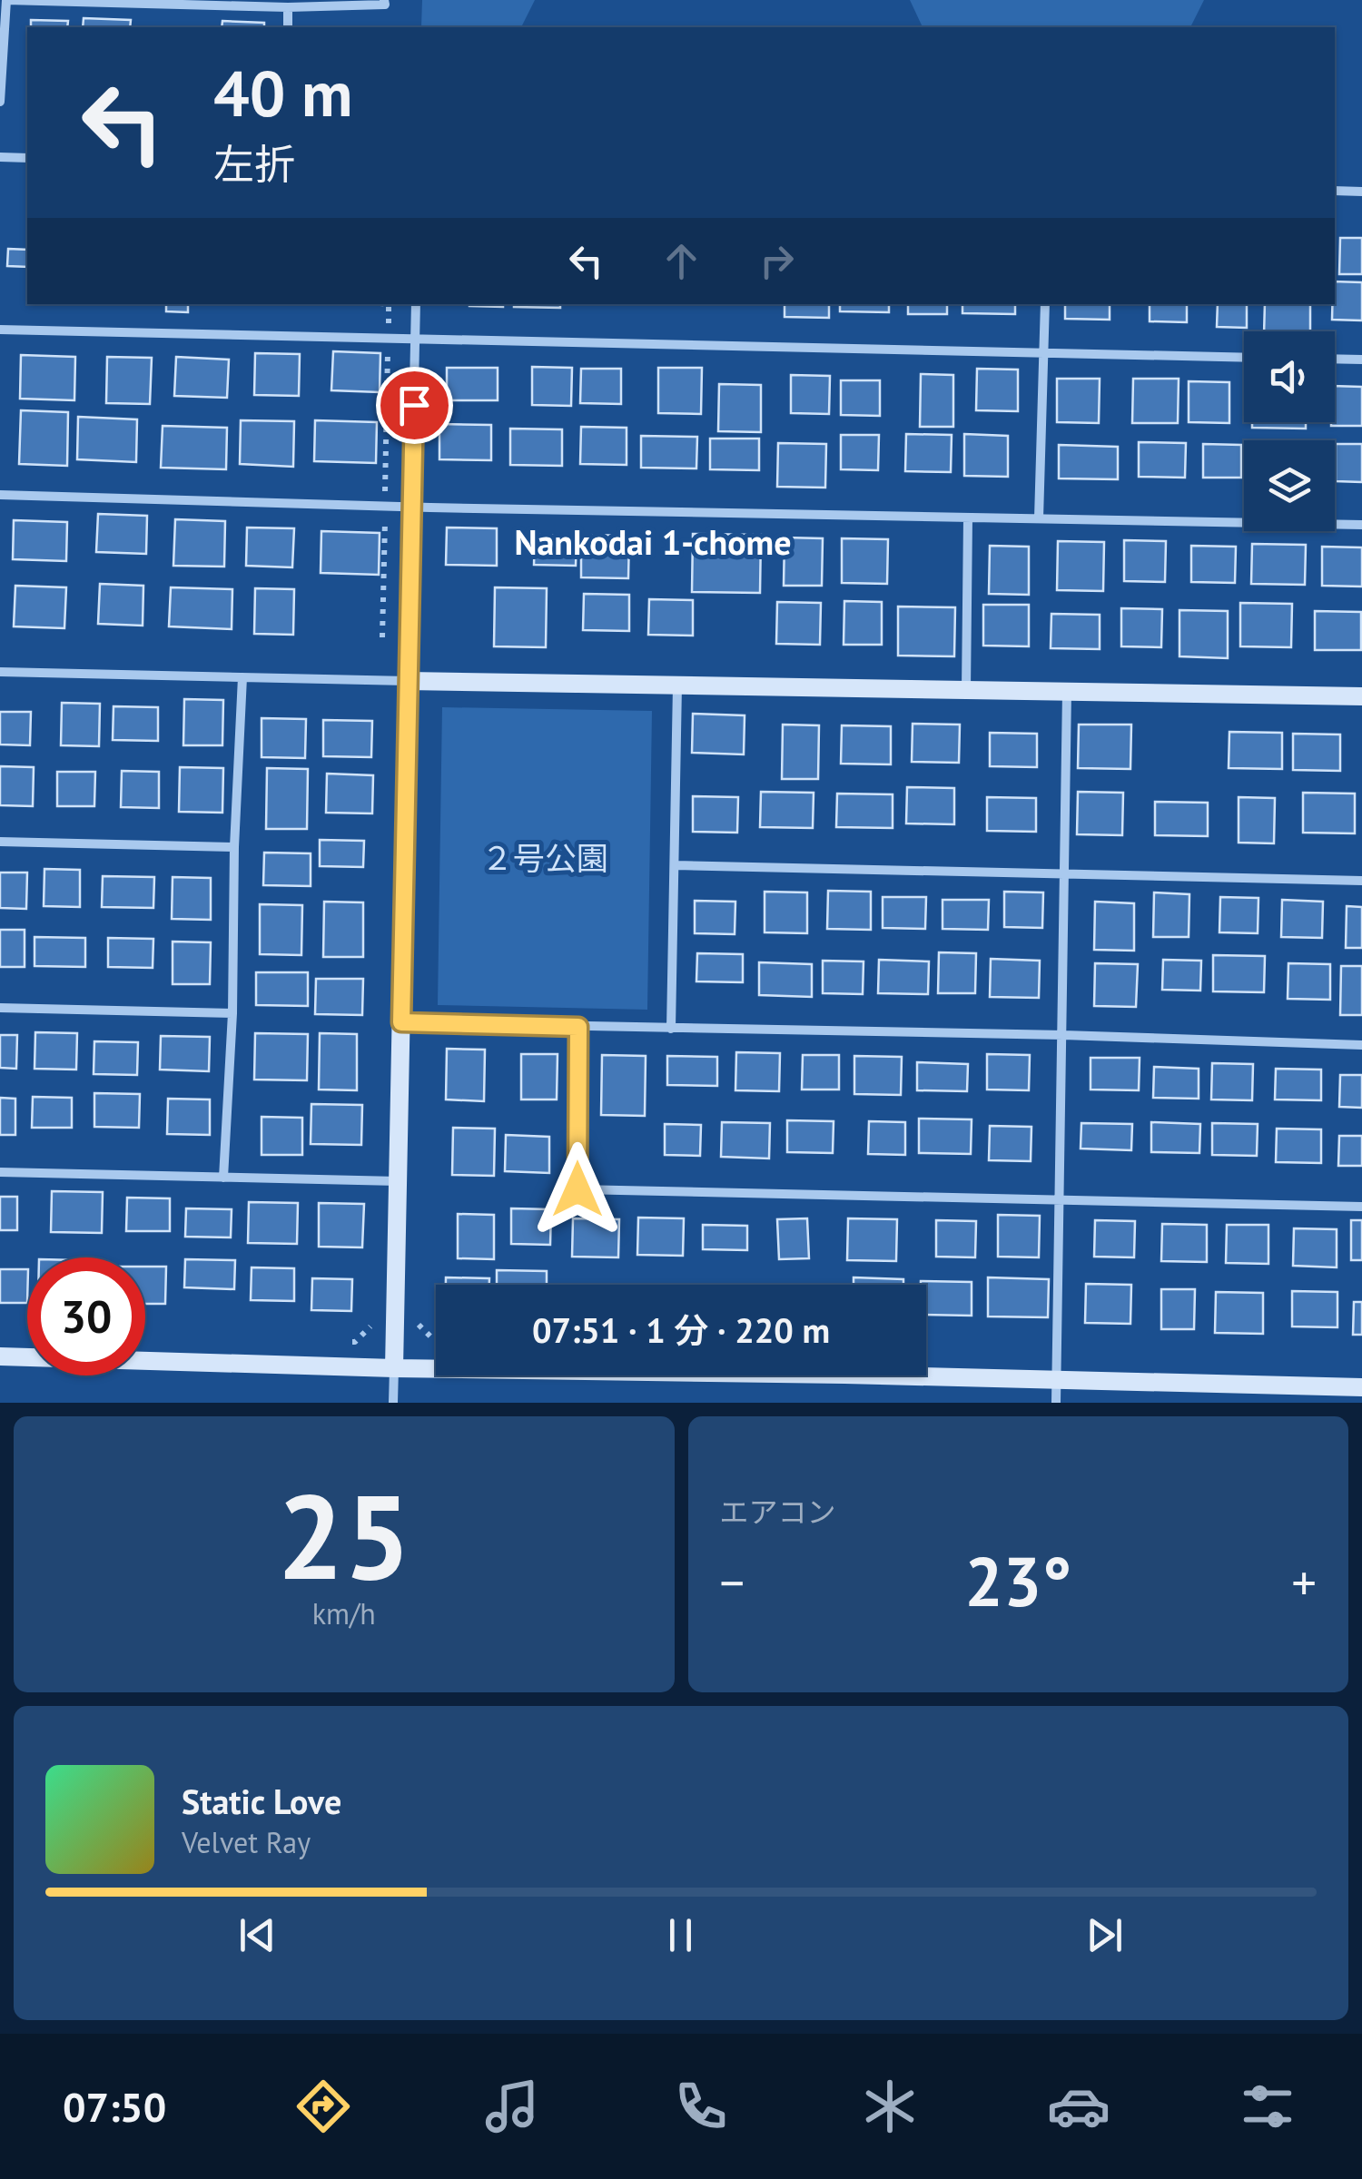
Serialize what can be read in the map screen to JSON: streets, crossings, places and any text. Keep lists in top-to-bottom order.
{
  "districts": ["Nankodai 1-chome"],
  "parks": ["２号公園"],
  "page": {
    "turn": ["40 m", "左折"],
    "limit": "30",
    "trip": "07:51 · 1 分 · 220 m",
    "tile": [
      ["25", "km/h"],
      "エアコン"
    ],
    "heat": ["−", "23°", "+"],
    "song": ["Static Love", "Velvet Ray"],
    "tabs": "07:50"
  }
}
